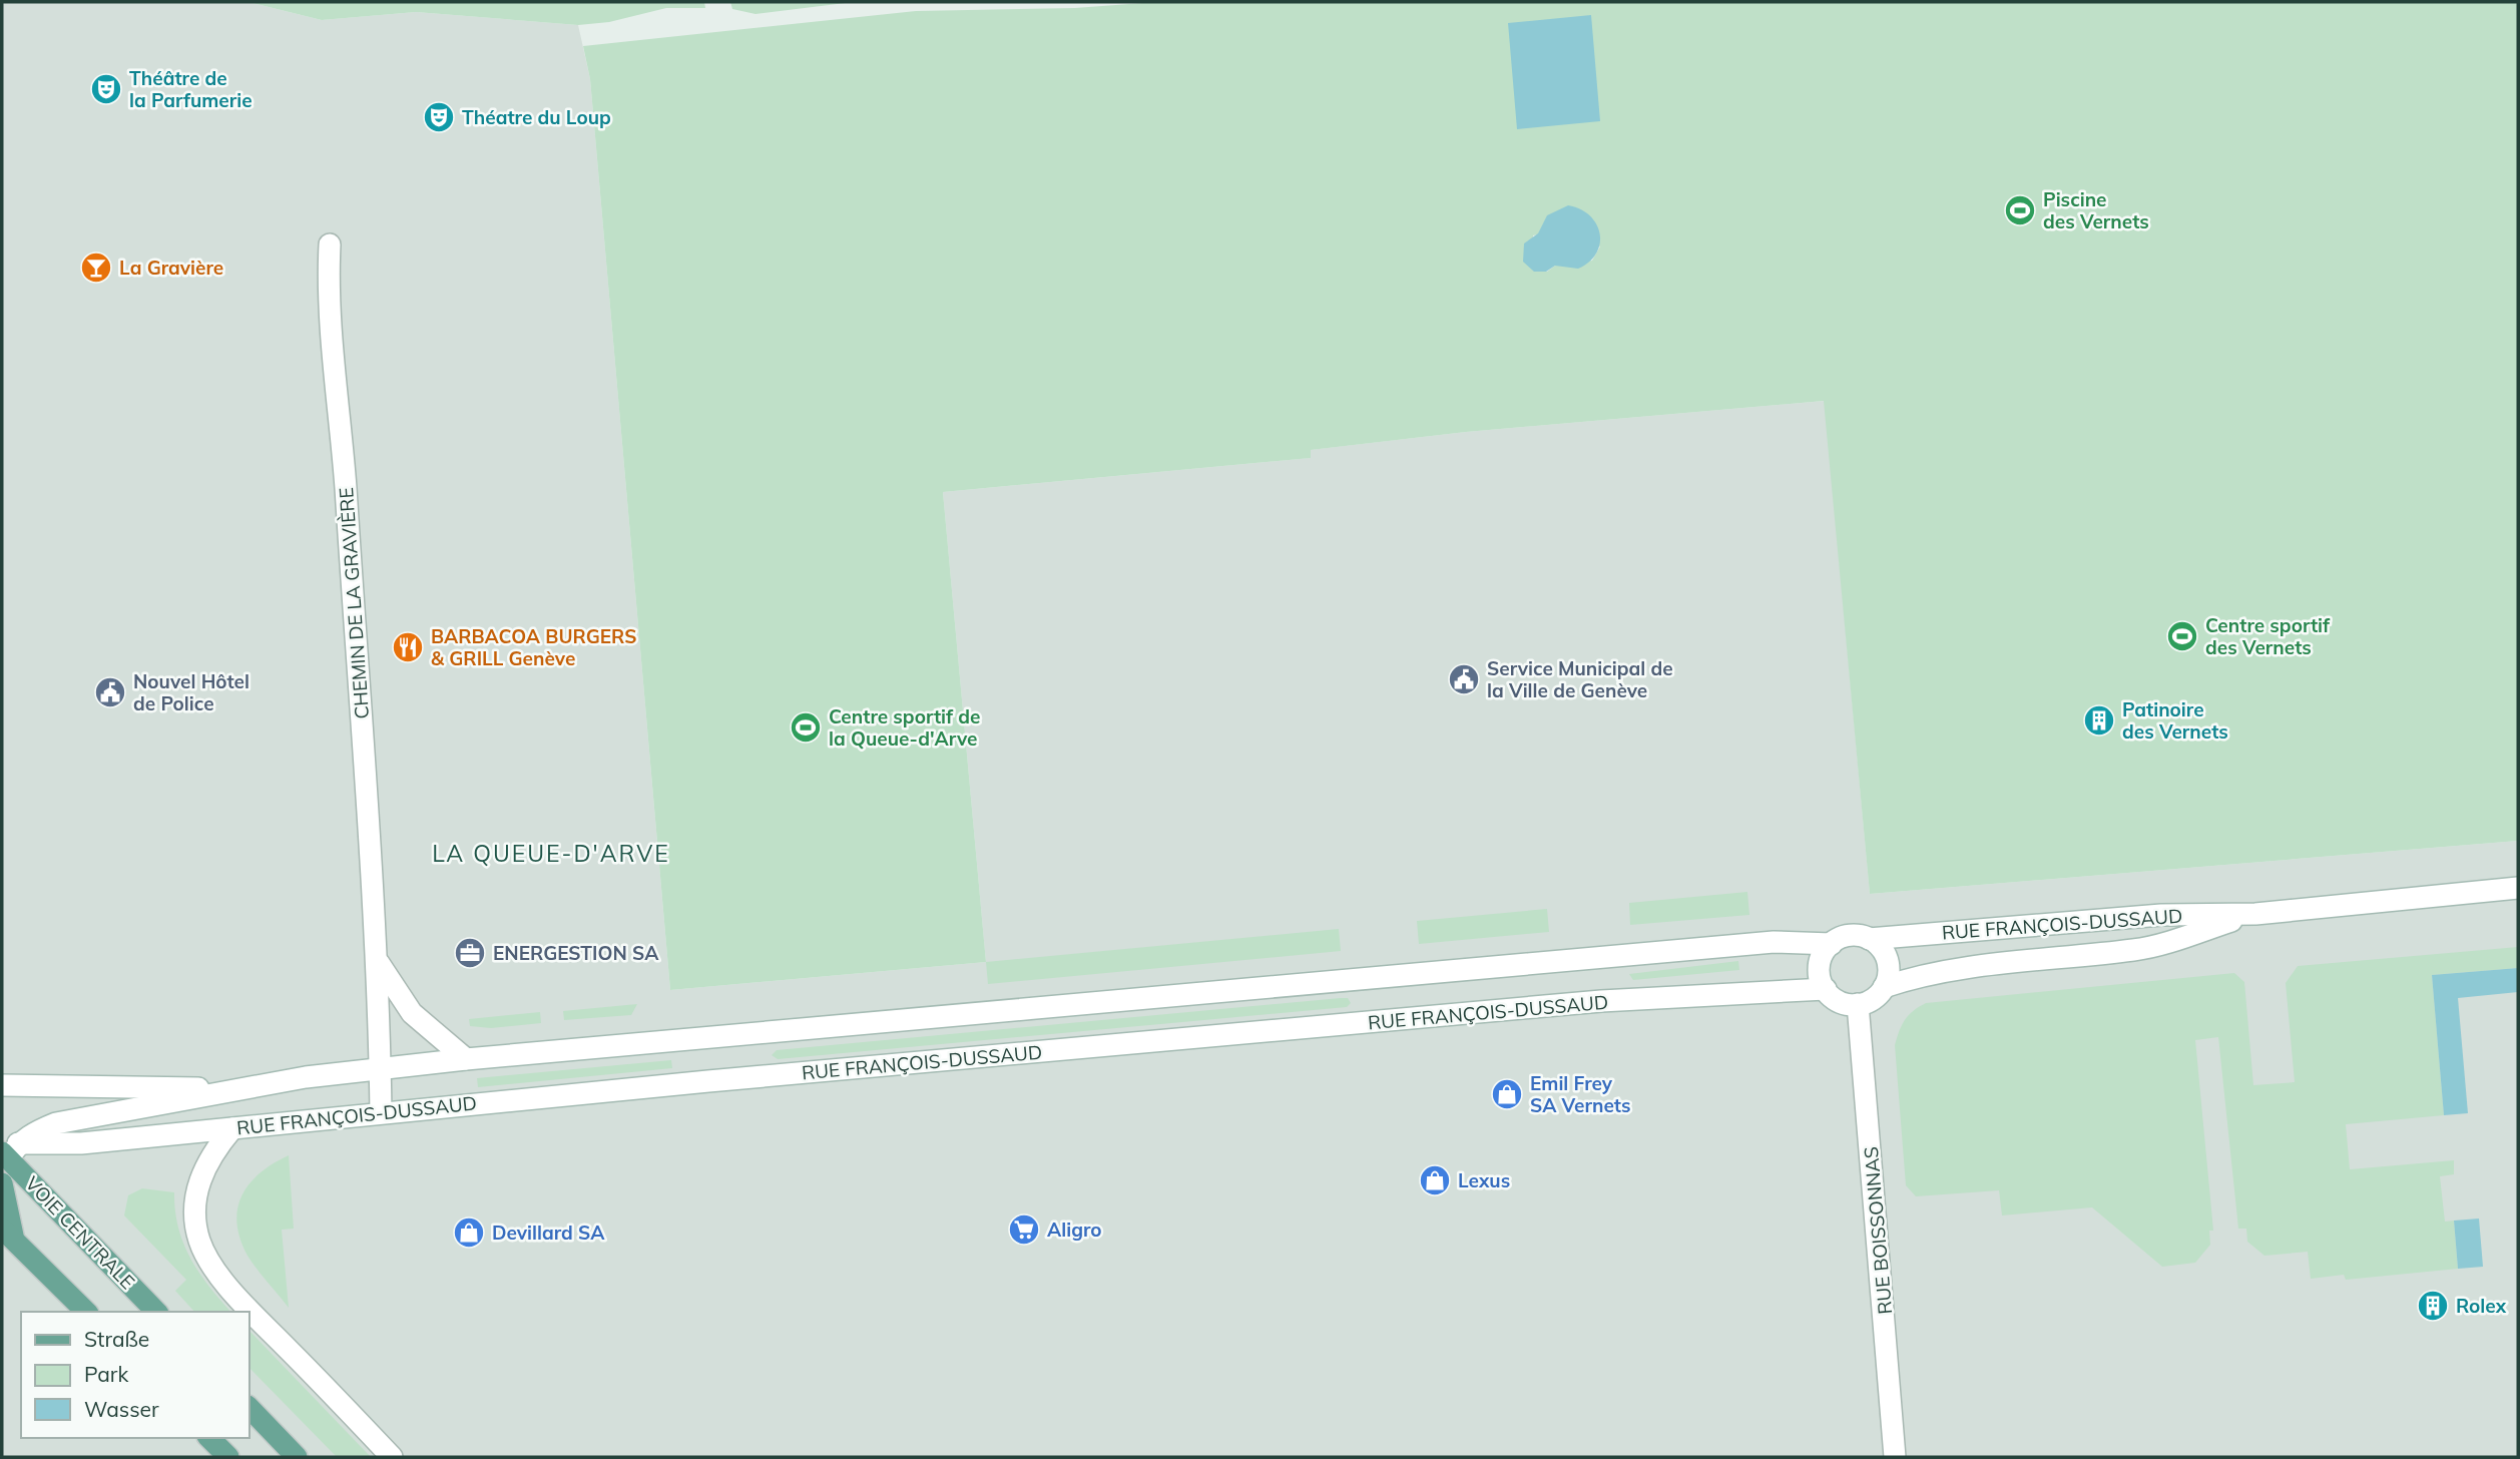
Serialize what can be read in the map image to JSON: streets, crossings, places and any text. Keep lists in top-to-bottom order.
{
  "streets": {
    "main road": [
      "CHEMIN DE LA GRAVIÈRE",
      "RUE FRANÇOIS-DUSSAUD",
      "RUE BOISSONNAS",
      "VOIE CENTRALE"
    ]
  },
  "crossings": [
    ["CHEMIN DE LA GRAVIÈRE", "RUE FRANÇOIS-DUSSAUD"],
    ["RUE FRANÇOIS-DUSSAUD", "RUE BOISSONNAS"],
    ["RUE FRANÇOIS-DUSSAUD", "VOIE CENTRALE"]
  ],
  "districts": ["LA QUEUE-D'ARVE"],
  "places": {
    "theatre": ["Théâtre de la Parfumerie", "Théatre du Loup"],
    "sports": ["Piscine des Vernets", "Centre sportif des Vernets", "Centre sportif de la Queue-d'Arve"],
    "bar": ["La Gravière"],
    "restaurant": ["BARBACOA BURGERS & GRILL Genève"],
    "public building": ["Service Municipal de la Ville de Genève", "Nouvel Hôtel de Police"],
    "building": ["Patinoire des Vernets", "Rolex"],
    "office": ["ENERGESTION SA"],
    "shop": ["Emil Frey SA Vernets", "Lexus", "Devillard SA"],
    "supermarket": ["Aligro"]
  },
  "legend": ["Straße", "Park", "Wasser"]
}
